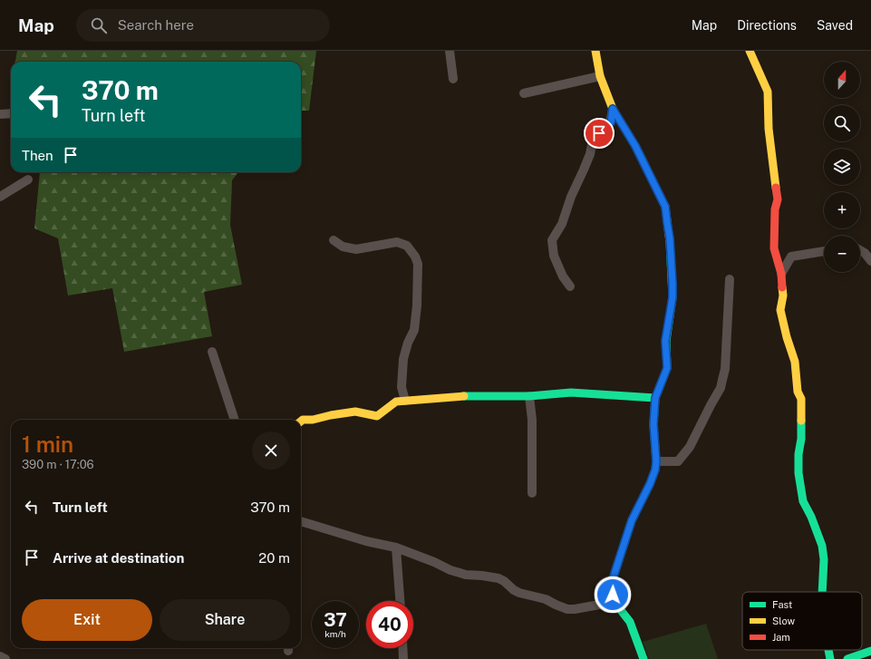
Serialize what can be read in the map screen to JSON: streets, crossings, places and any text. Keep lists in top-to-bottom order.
{
  "legend": ["Fast", "Slow", "Jam"],
  "north": "top",
  "page": {
    "header": "Map",
    "search": "Search here",
    "nav": ["Map", "Directions", "Saved"],
    "map_buttons": ["+", "−"],
    "turn": ["370 m", "Turn left"],
    "then": "Then",
    "heading": ["1 min", "390 m · 17:06"],
    "list": [
      {
        "name": "Turn left",
        "value": "370 m"
      },
      {
        "name": "Arrive at destination",
        "value": "20 m"
      }
    ],
    "buttons": ["Exit", "Share"],
    "speed": "37 km/h",
    "limit": "40"
  }
}
